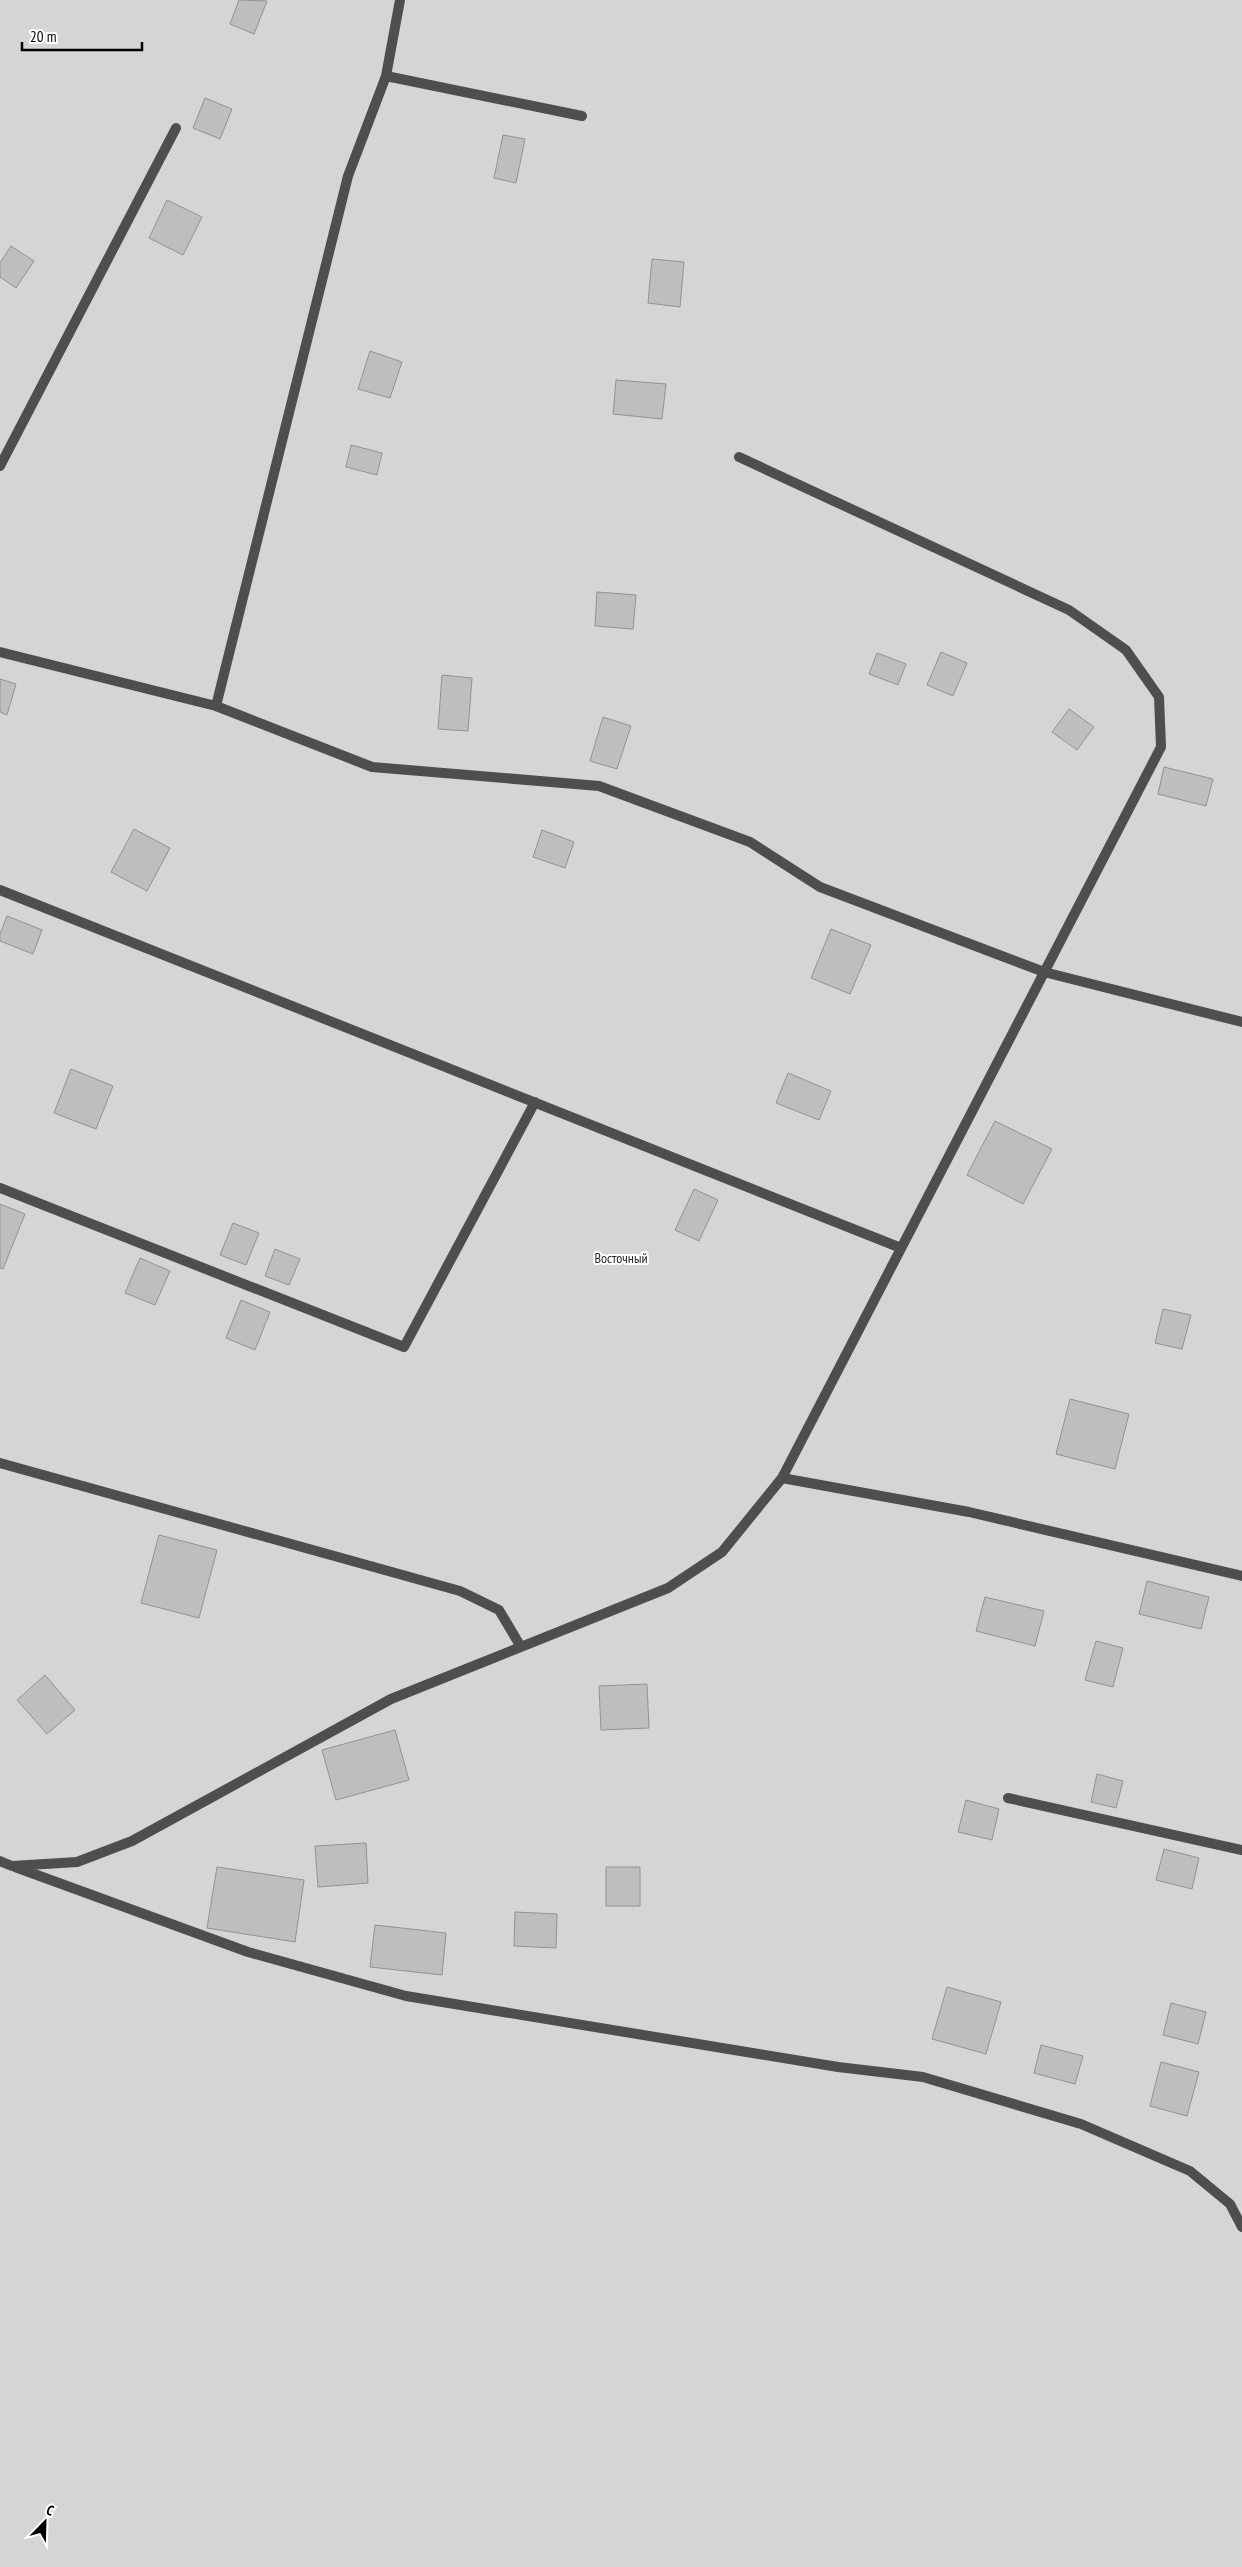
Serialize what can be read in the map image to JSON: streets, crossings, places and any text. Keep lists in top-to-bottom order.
{
  "parks": ["Восточный"],
  "scale_bar": "20 m",
  "north": "top right"
}
